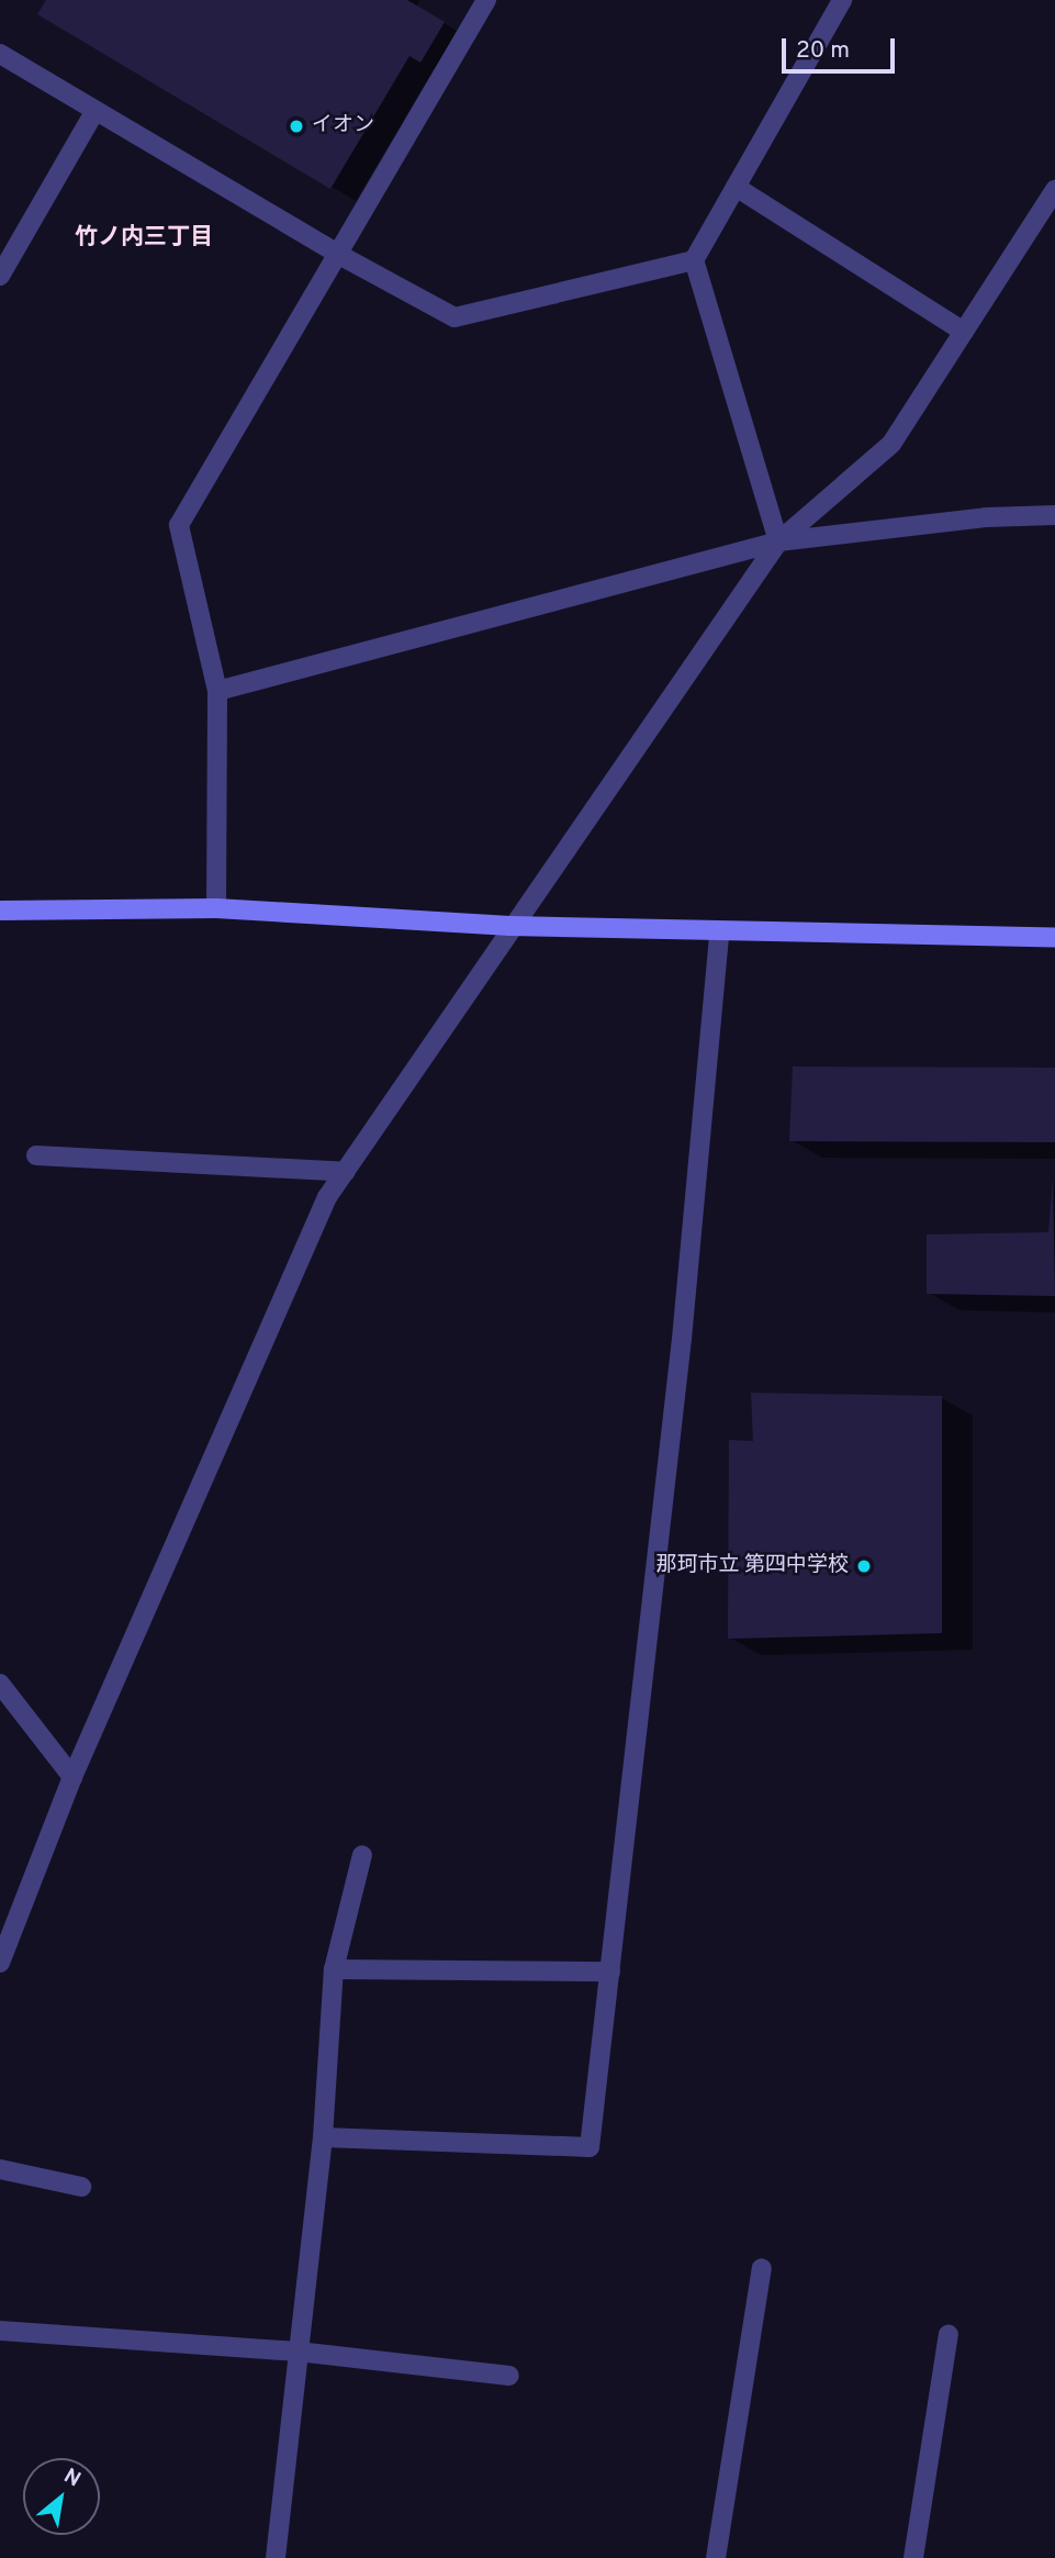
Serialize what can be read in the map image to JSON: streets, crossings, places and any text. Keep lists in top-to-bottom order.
{
  "districts": ["竹ノ内三丁目"],
  "places": ["イオン", "那珂市立 第四中学校"],
  "scale_bar": "20 m",
  "north": "top right"
}
